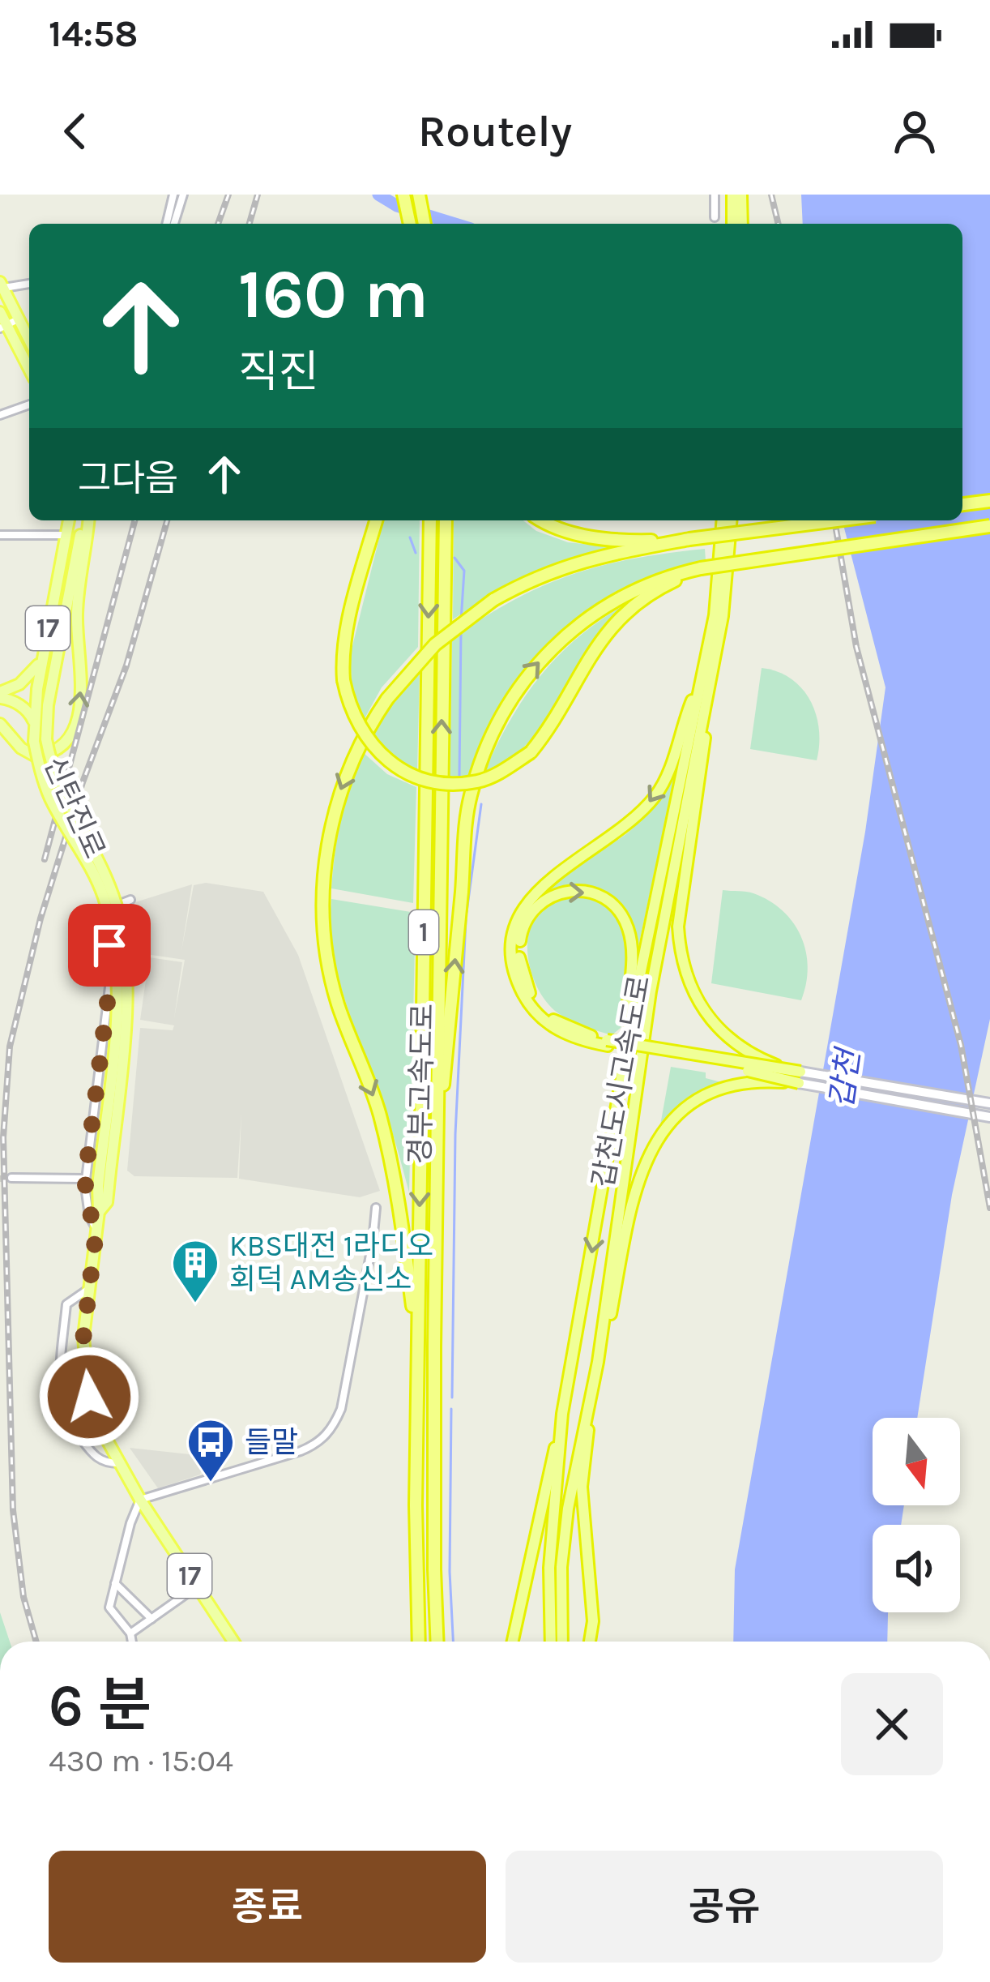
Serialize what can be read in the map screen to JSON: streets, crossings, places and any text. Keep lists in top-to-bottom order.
{
  "streets": {
    "highway": ["1", "갑천도시고속도로", "경부고속도로"],
    "main road": ["17", "신탄진로"]
  },
  "water": ["갑천"],
  "places": {
    "building": ["KBS대전 1라디오 회덕 AM송신소"],
    "bus stop": ["들말"]
  },
  "north": "bottom",
  "page": {
    "status": "14:58",
    "header": "Routely",
    "turn": ["160 m", "직진"],
    "then": "그다음",
    "heading": ["6 분", "430 m · 15:04"],
    "buttons": ["종료", "공유"]
  }
}
